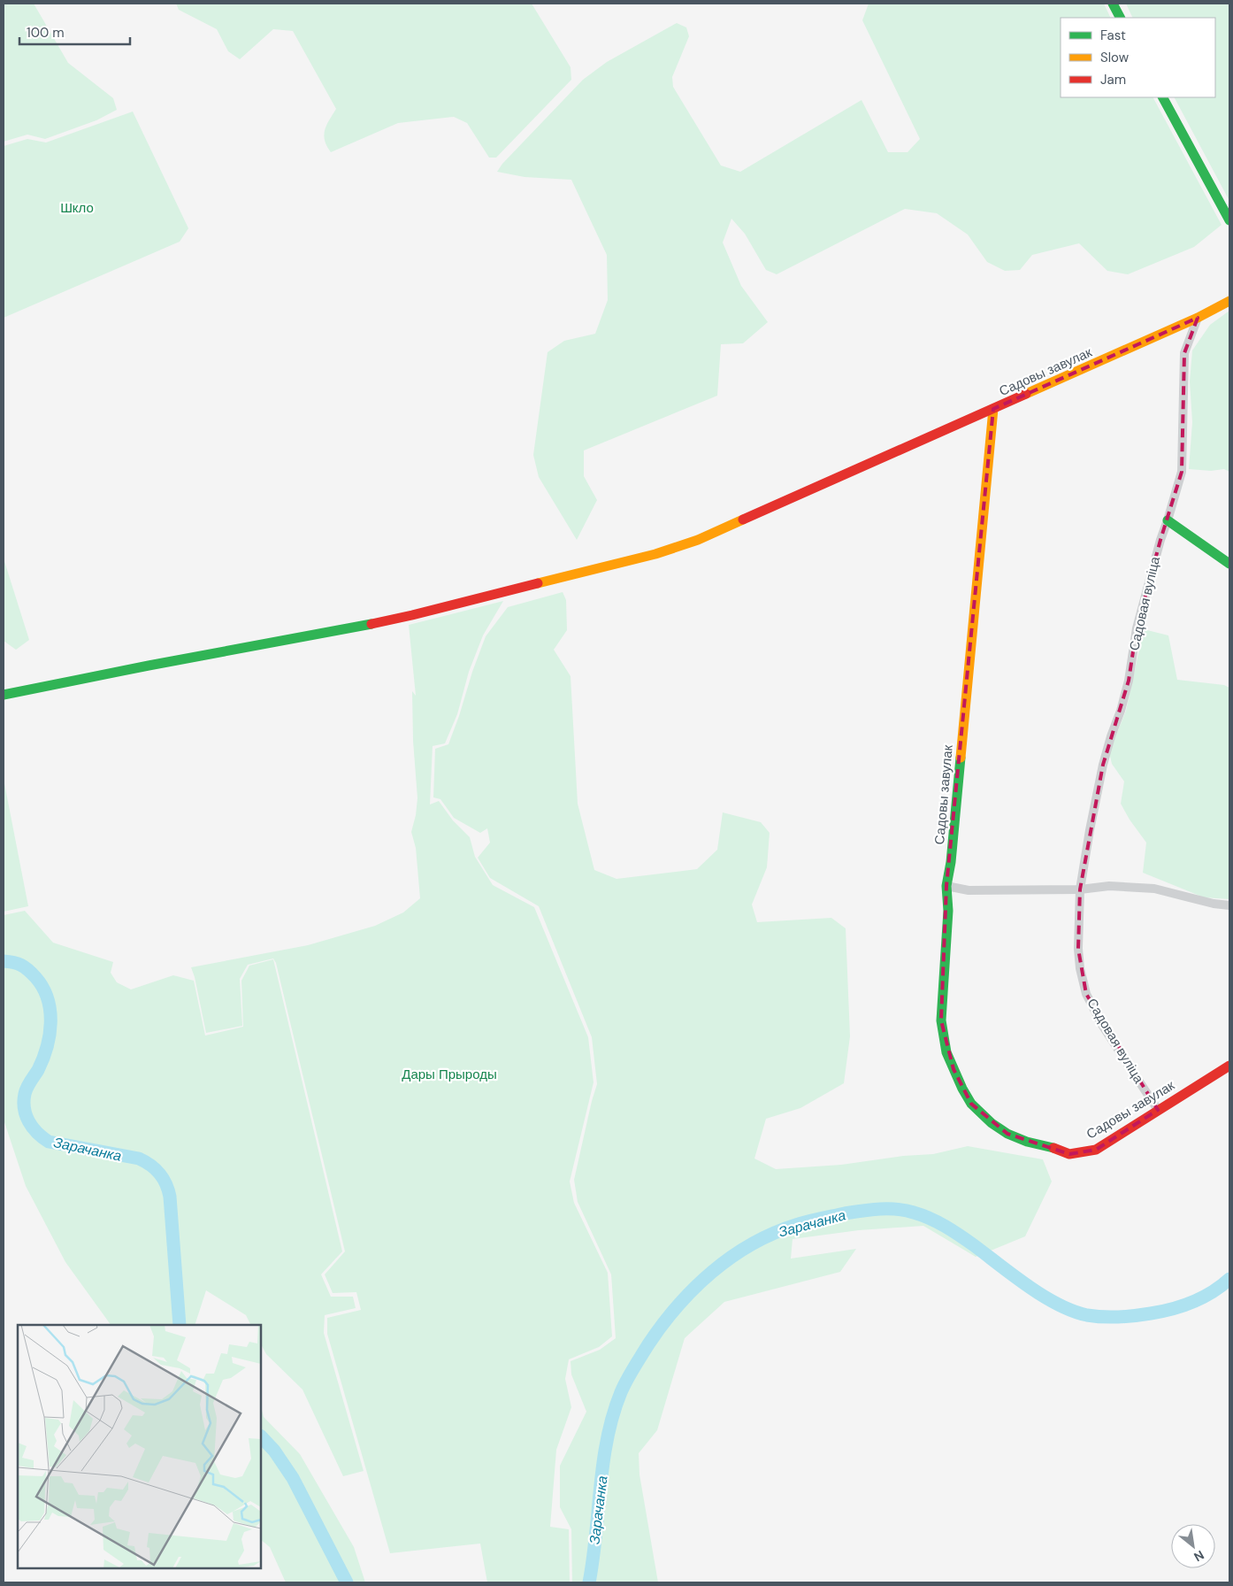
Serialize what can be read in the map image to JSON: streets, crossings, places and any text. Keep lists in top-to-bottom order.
{
  "streets": {
    "street": ["Садовы завулак", "Садовая вуліца"]
  },
  "crossings": [
    ["Садовы завулак", "Садовая вуліца"]
  ],
  "water": ["Зарачанка"],
  "parks": ["Шкло", "Дары Прыроды"],
  "legend": ["Fast", "Slow", "Jam"],
  "scale_bar": "100 m",
  "north": "bottom right"
}
